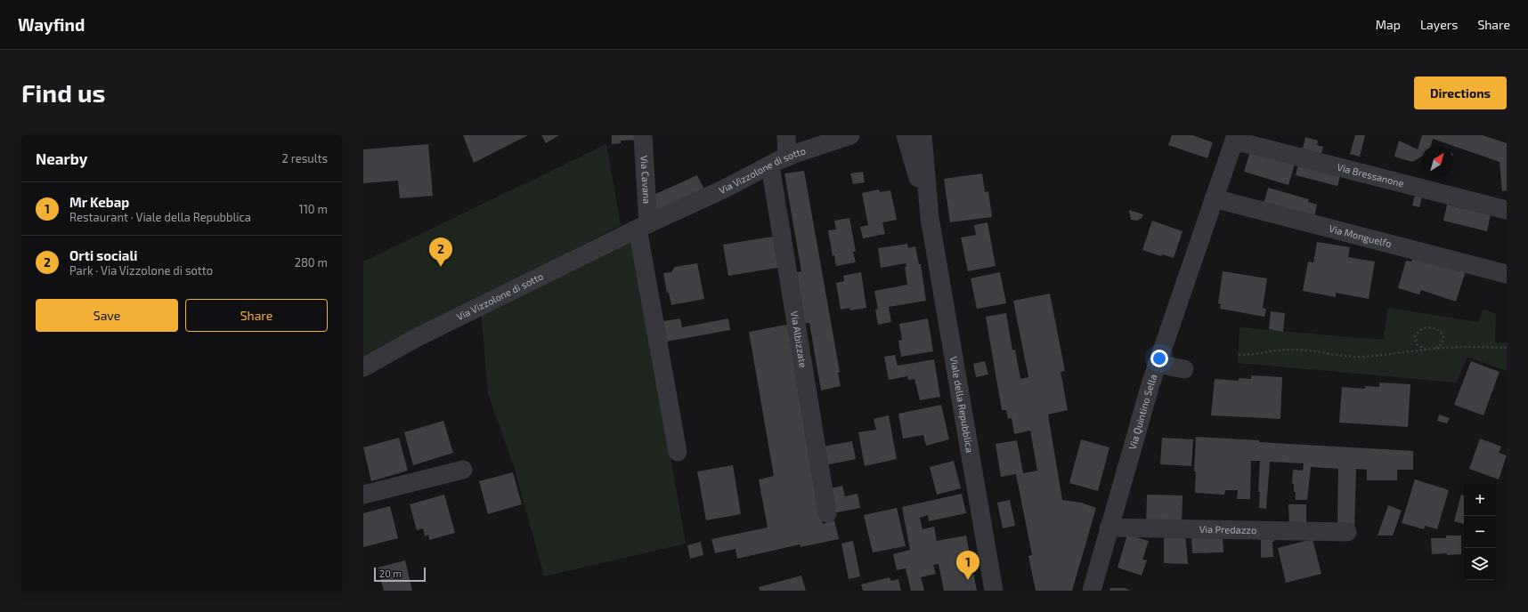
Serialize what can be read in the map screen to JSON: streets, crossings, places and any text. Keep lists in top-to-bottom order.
{
  "streets": {
    "street": [
      "Via Vizzolone di sotto",
      "Via Bressanone",
      "Via Cavana",
      "Via Monguelfo",
      "Via Albizzate",
      "Viale della Repubblica",
      "Via Quintino Sella",
      "Via Predazzo"
    ]
  },
  "crossings": [
    ["Via Vizzolone di sotto", "Via Cavana"],
    ["Via Vizzolone di sotto", "Via Albizzate"],
    ["Via Bressanone", "Via Quintino Sella"],
    ["Via Monguelfo", "Via Quintino Sella"],
    ["Via Quintino Sella", "Via Predazzo"]
  ],
  "scale_bar": "20 m",
  "north": "top right",
  "page": {
    "header": "Wayfind",
    "nav": ["Map", "Layers", "Share"],
    "buttons": [
      "Directions",
      ["Save", "Share"]
    ],
    "title": "Find us",
    "heading": ["Nearby", "2 results"],
    "list": [
      {
        "mark": "1",
        "name": "Mr Kebap",
        "note": "Restaurant · Viale della Repubblica",
        "value": "110 m"
      },
      {
        "mark": "2",
        "name": "Orti sociali",
        "note": "Park · Via Vizzolone di sotto",
        "value": "280 m"
      }
    ],
    "pins": ["2", "1"],
    "map_buttons": ["+", "−"],
    "scale": "20 m"
  }
}
